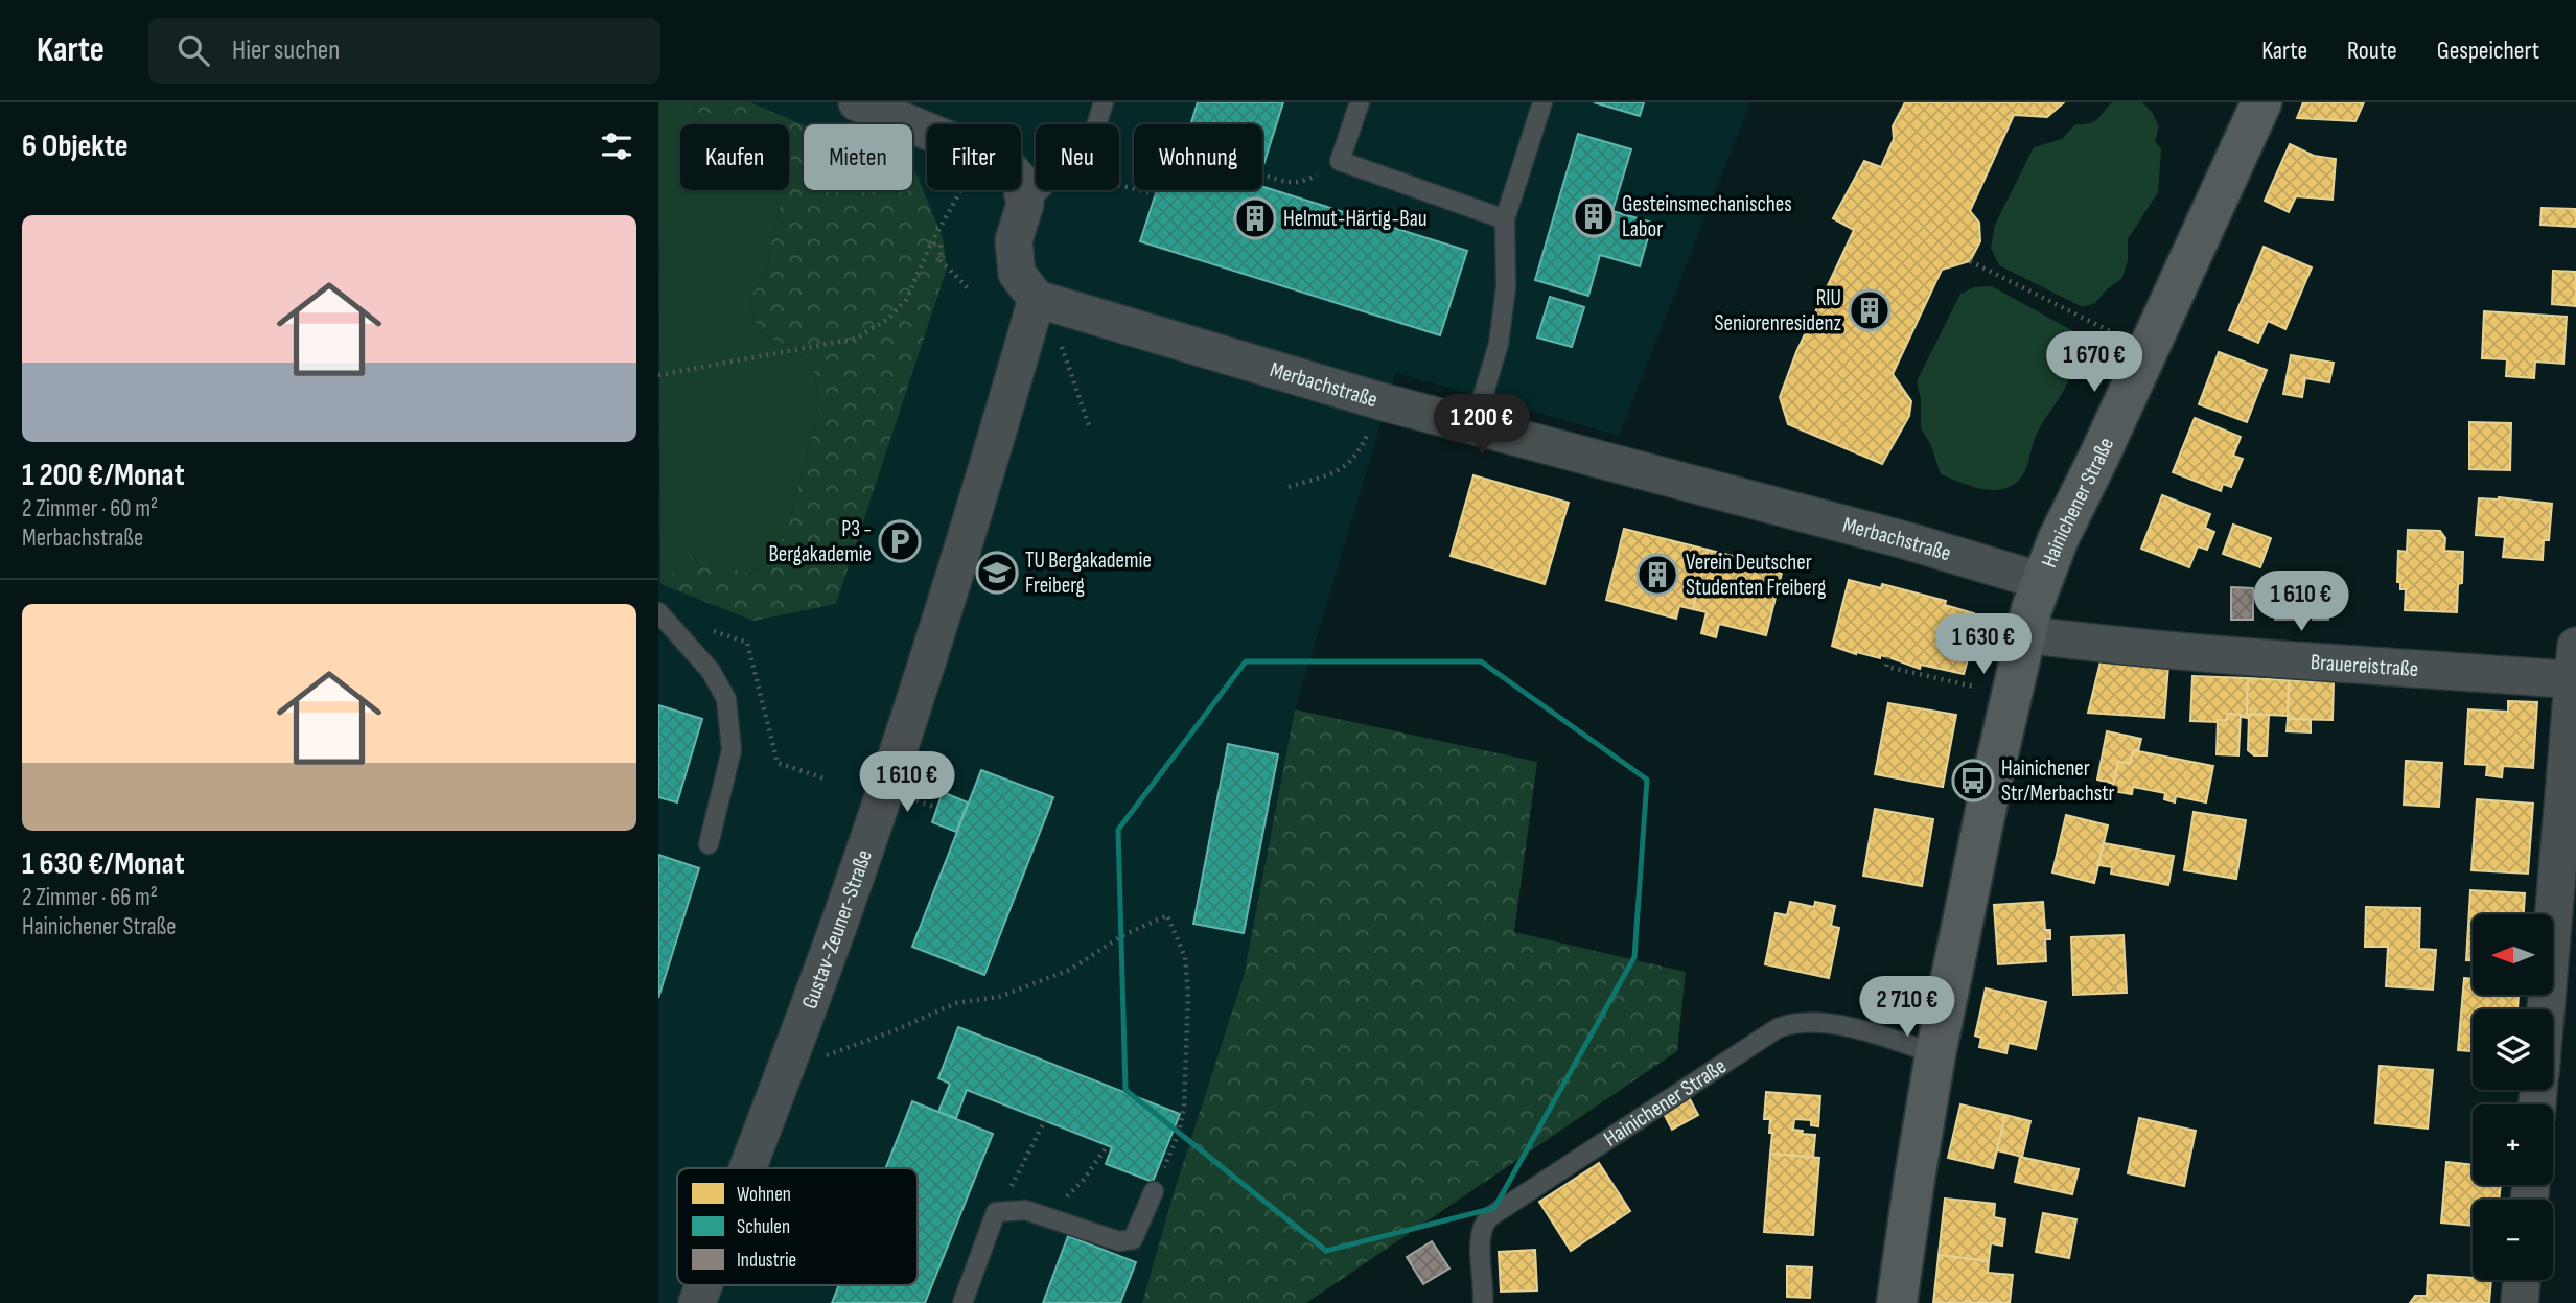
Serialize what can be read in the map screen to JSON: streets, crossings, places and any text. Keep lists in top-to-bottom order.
{
  "streets": {
    "main road": ["Hainichener Straße"],
    "street": ["Merbachstraße", "Brauereistraße", "Gustav-Zeuner-Straße"]
  },
  "crossings": [
    ["Merbachstraße", "Hainichener Straße"],
    ["Merbachstraße", "Gustav-Zeuner-Straße"],
    ["Hainichener Straße", "Brauereistraße"]
  ],
  "places": {
    "building": [
      "Gesteinsmechanisches Labor",
      "Helmut-Härtig-Bau",
      "RIU Seniorenresidenz",
      "Verein Deutscher Studenten Freiberg"
    ],
    "parking": ["P3 - Bergakademie"],
    "school or university": ["TU Bergakademie Freiberg"],
    "bus stop": ["Hainichener Str/Merbachstr"]
  },
  "legend": ["Wohnen", "Schulen", "Industrie"],
  "north": "left",
  "page": {
    "header": "Karte",
    "search": "Hier suchen",
    "nav": ["Karte", "Route", "Gespeichert"],
    "heading": "6 Objekte",
    "chip": [
      "Kaufen",
      "Mieten",
      "Filter",
      "Neu",
      "Wohnung"
    ],
    "list": [
      {
        "name": "1 200 €/Monat",
        "note": "2 Zimmer · 60 m² · Merbachstraße"
      },
      {
        "name": "1 630 €/Monat",
        "note": "2 Zimmer · 66 m² · Hainichener Straße"
      }
    ],
    "price": [
      "1 670 €",
      "1 200 €",
      "1 610 €",
      "1 630 €",
      "1 610 €",
      "2 710 €"
    ],
    "map_buttons": ["+", "−"]
  }
}
